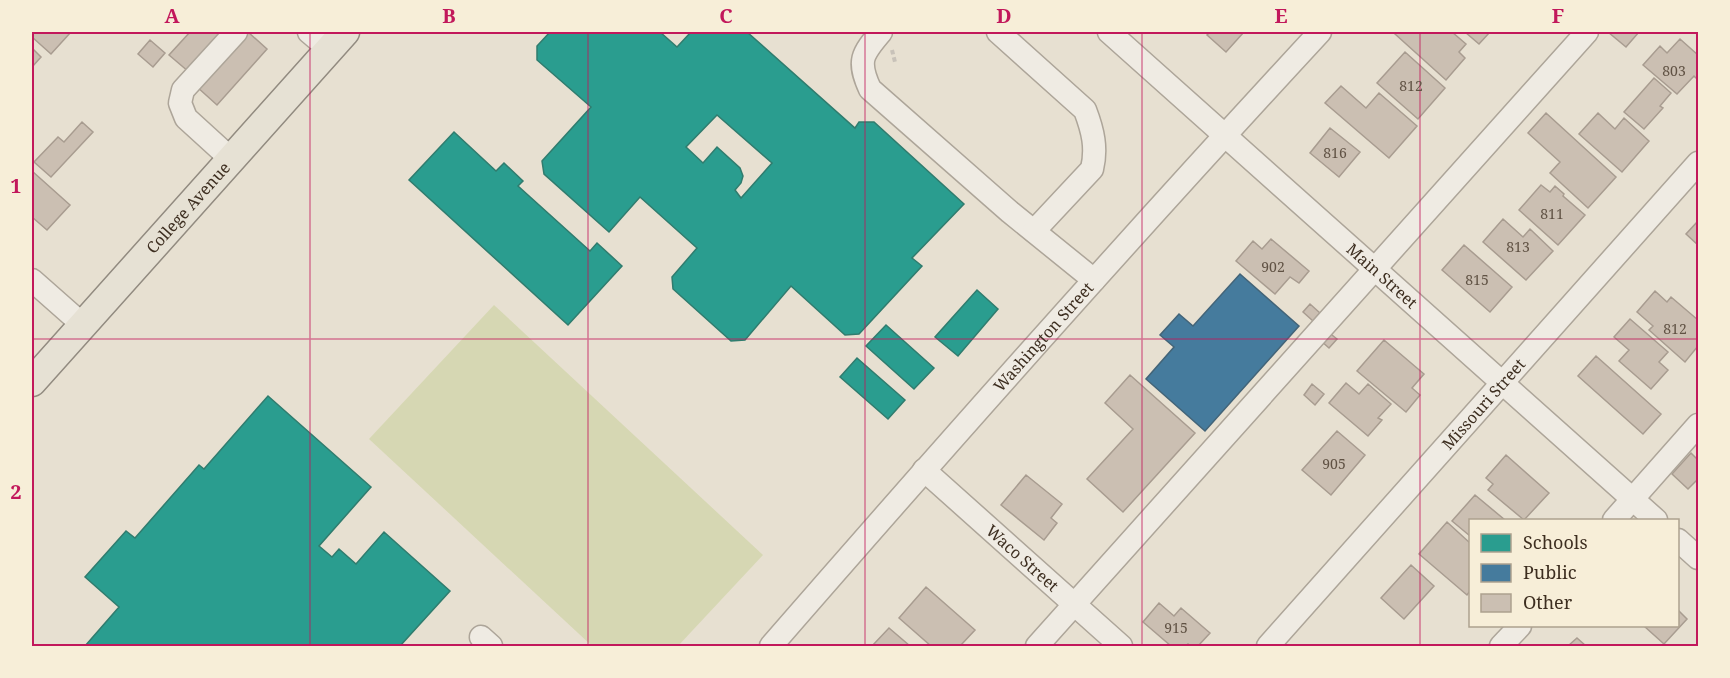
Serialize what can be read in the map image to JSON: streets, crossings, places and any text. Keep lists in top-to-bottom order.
{
  "streets": {
    "main road": ["College Avenue"],
    "street": [
      "Main Street",
      "Washington Street",
      "Missouri Street",
      "Waco Street"
    ]
  },
  "crossings": [
    ["Main Street", "Washington Street"],
    ["Main Street", "Missouri Street"],
    ["Washington Street", "Waco Street"]
  ],
  "house_numbers": [
    "803",
    "812",
    "816",
    "811",
    "813",
    "902",
    "815",
    "812",
    "905",
    "915"
  ],
  "legend": ["Schools", "Public", "Other"],
  "grid": {
    "columns": [
      "A",
      "B",
      "C",
      "D",
      "E",
      "F"
    ],
    "rows": ["1", "2"]
  }
}
